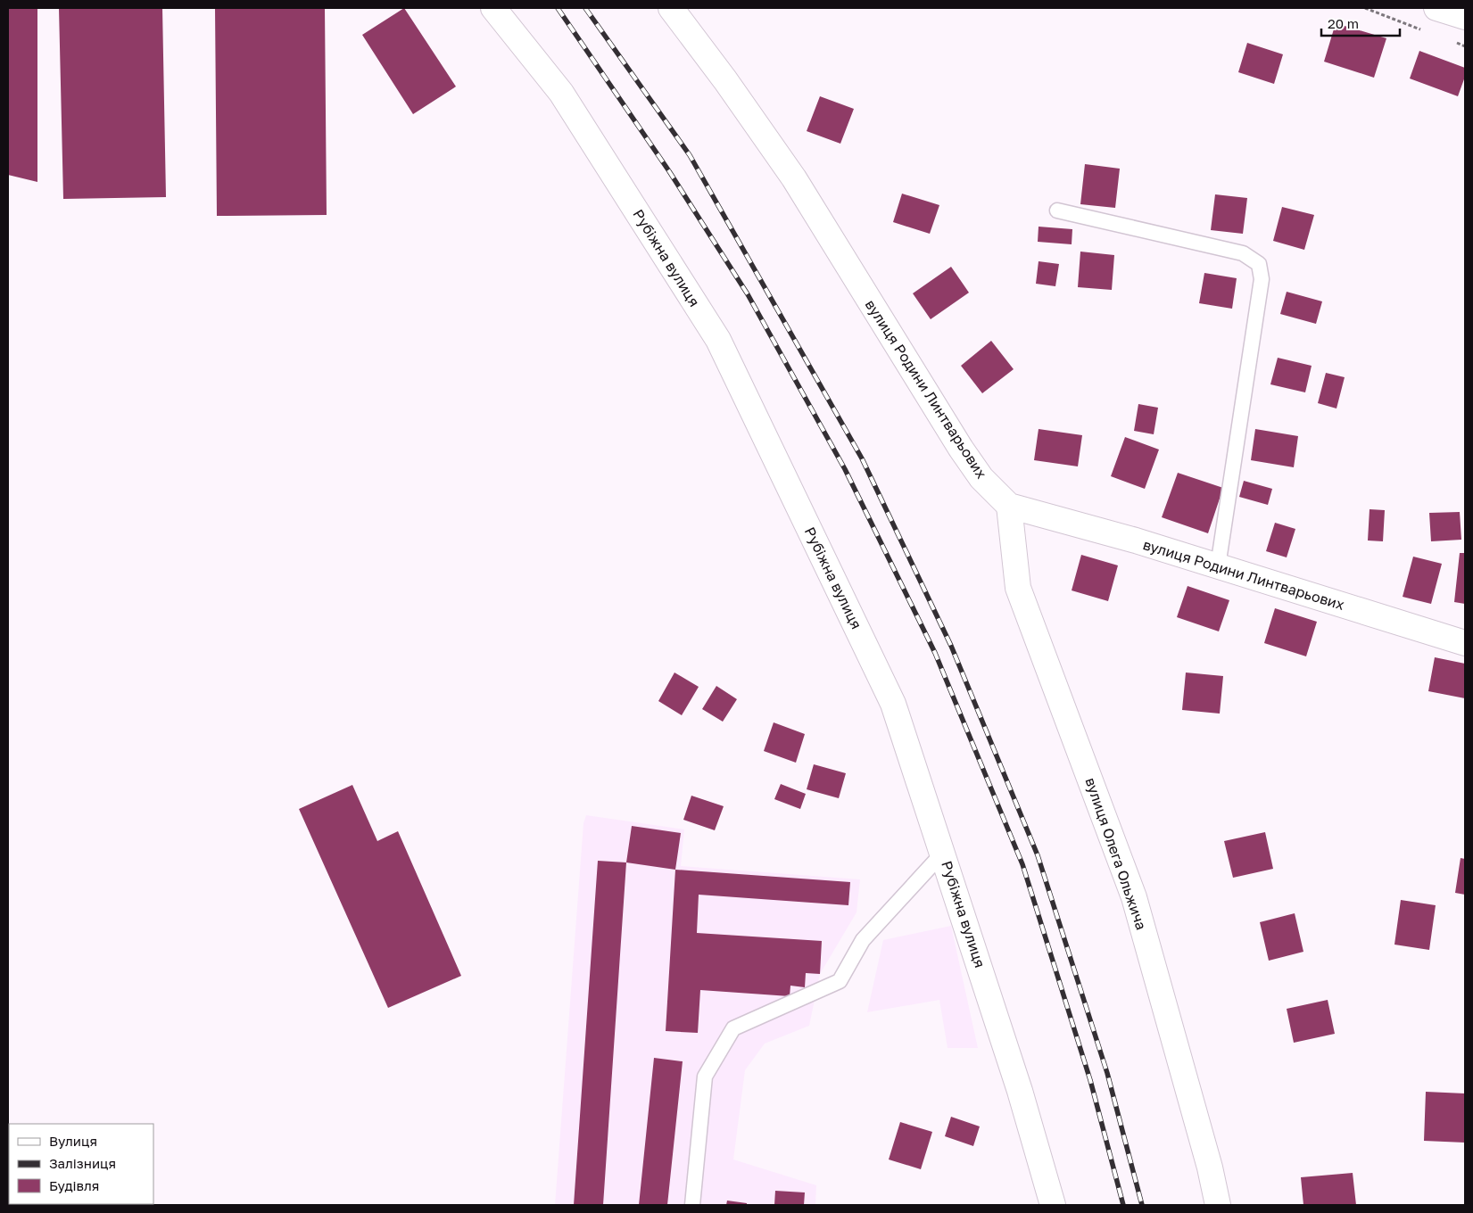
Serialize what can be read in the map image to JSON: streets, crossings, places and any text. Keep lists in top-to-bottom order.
{
  "streets": {
    "street": ["Рубіжна вулиця", "вулиця Родини Линтварьових", "вулиця Олега Ольжича"]
  },
  "crossings": [
    ["вулиця Родини Линтварьових", "вулиця Олега Ольжича"]
  ],
  "legend": ["Вулиця", "Залізниця", "Будівля"],
  "scale_bar": "20 m"
}
